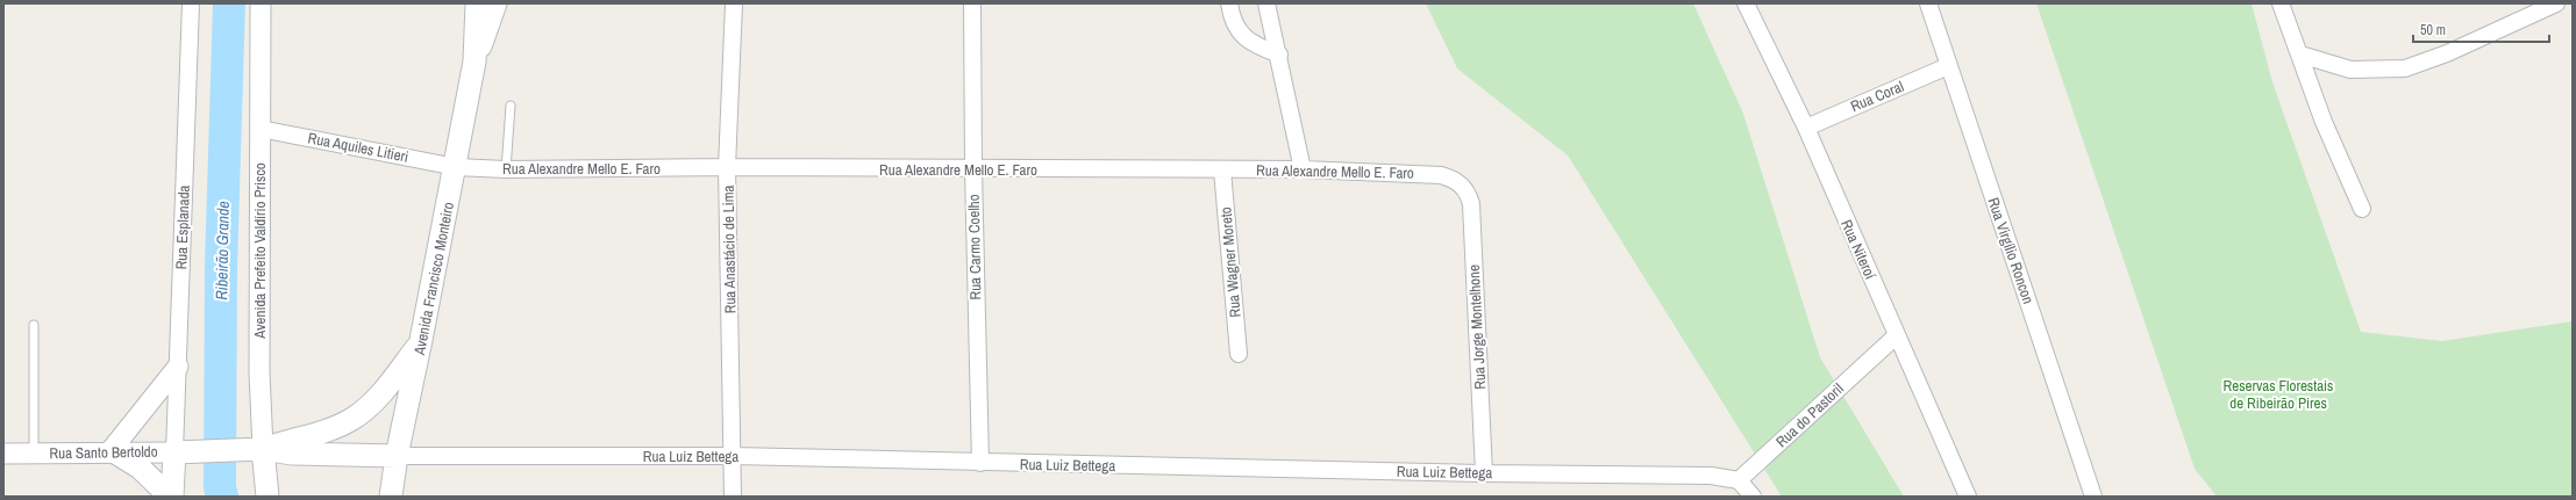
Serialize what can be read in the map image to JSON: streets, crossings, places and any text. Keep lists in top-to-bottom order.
{
  "streets": {
    "main road": ["Avenida Prefeito Valdírio Prisco", "Avenida Francisco Monteiro", "Rua Santo Bertoldo"],
    "street": [
      "Rua Coral",
      "Rua Aquiles Litieri",
      "Rua Alexandre Mello E. Faro",
      "Rua Esplanada",
      "Rua Carmo Coelho",
      "Rua Anastácio de Lima",
      "Rua Niteroí",
      "Rua Virgílio Roncon",
      "Rua Wagner Moreto",
      "Rua Jorge Montelhone",
      "Rua do Pastoril",
      "Rua Luiz Bettega"
    ]
  },
  "crossings": [
    ["Rua Coral", "Rua Niteroí"],
    ["Rua Coral", "Rua Virgílio Roncon"],
    ["Rua Aquiles Litieri", "Rua Alexandre Mello E. Faro"],
    ["Rua Aquiles Litieri", "Avenida Prefeito Valdírio Prisco"],
    ["Rua Aquiles Litieri", "Avenida Francisco Monteiro"],
    ["Rua Alexandre Mello E. Faro", "Rua Carmo Coelho"],
    ["Rua Alexandre Mello E. Faro", "Rua Anastácio de Lima"],
    ["Rua Alexandre Mello E. Faro", "Rua Wagner Moreto"],
    ["Rua Alexandre Mello E. Faro", "Avenida Francisco Monteiro"],
    ["Rua Alexandre Mello E. Faro", "Rua Jorge Montelhone"],
    ["Rua Esplanada", "Rua Santo Bertoldo"],
    ["Rua Carmo Coelho", "Rua Luiz Bettega"],
    ["Rua Anastácio de Lima", "Rua Luiz Bettega"],
    ["Rua Niteroí", "Rua do Pastoril"],
    ["Avenida Prefeito Valdírio Prisco", "Rua Santo Bertoldo"],
    ["Avenida Francisco Monteiro", "Rua Luiz Bettega"],
    ["Rua Jorge Montelhone", "Rua Luiz Bettega"],
    ["Rua do Pastoril", "Rua Luiz Bettega"]
  ],
  "water": ["Ribeirão Grande"],
  "parks": ["Reservas Florestais de Ribeirão Pires"],
  "scale_bar": "50 m"
}
